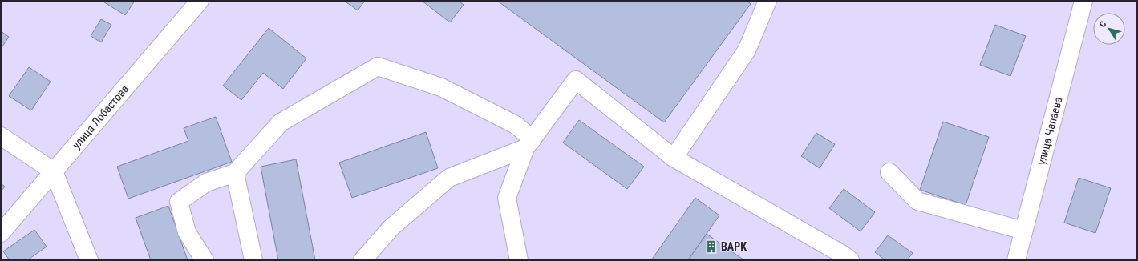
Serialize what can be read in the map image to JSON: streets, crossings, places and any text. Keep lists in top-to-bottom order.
{
  "streets": {
    "street": ["улица Лобастова", "улица Чапаева"]
  },
  "places": {
    "building": ["ВАРК"]
  },
  "north": "top left"
}
